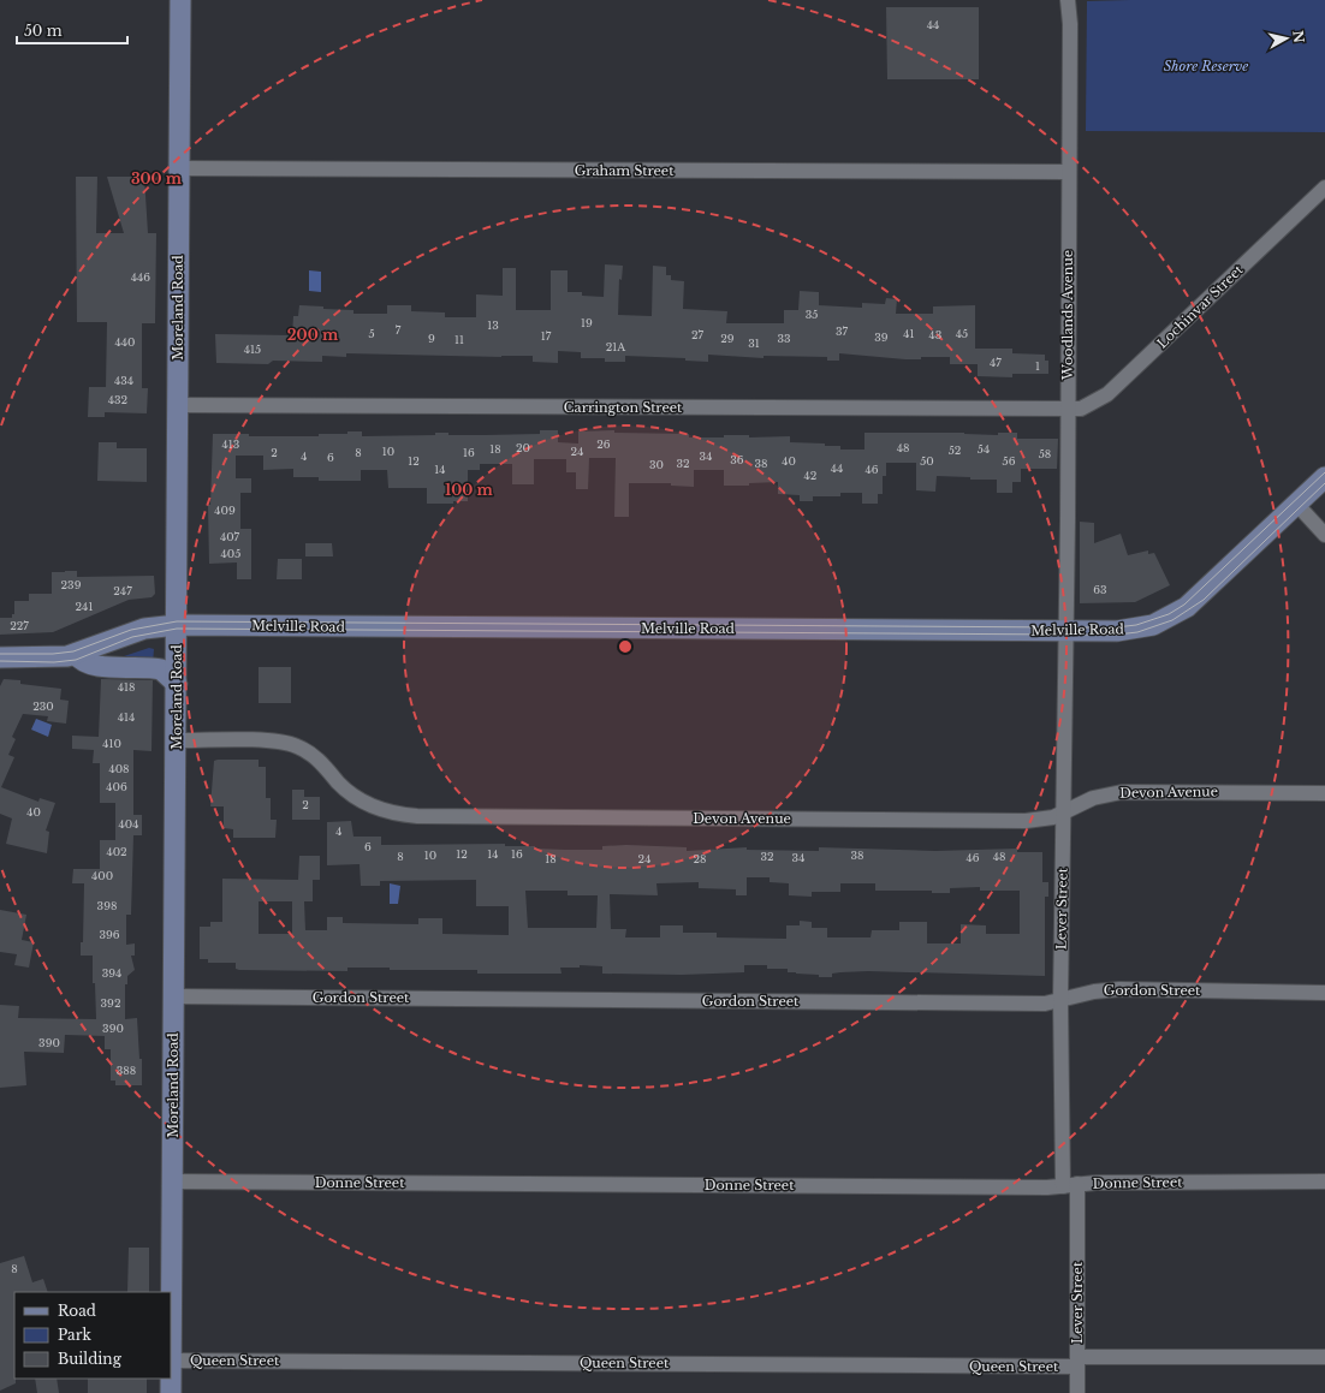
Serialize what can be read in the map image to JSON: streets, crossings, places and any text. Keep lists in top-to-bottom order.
{
  "streets": {
    "main road": ["Moreland Road", "Melville Road"],
    "street": [
      "Graham Street",
      "Lochinvar Street",
      "Woodlands Avenue",
      "Carrington Street",
      "Devon Avenue",
      "Lever Street",
      "Gordon Street",
      "Donne Street",
      "Queen Street"
    ]
  },
  "crossings": [
    ["Graham Street", "Moreland Road"],
    ["Graham Street", "Woodlands Avenue"],
    ["Lochinvar Street", "Woodlands Avenue"],
    ["Lochinvar Street", "Carrington Street"],
    ["Moreland Road", "Carrington Street"],
    ["Moreland Road", "Melville Road"],
    ["Moreland Road", "Devon Avenue"],
    ["Moreland Road", "Gordon Street"],
    ["Moreland Road", "Donne Street"],
    ["Moreland Road", "Queen Street"],
    ["Woodlands Avenue", "Carrington Street"],
    ["Woodlands Avenue", "Melville Road"],
    ["Woodlands Avenue", "Lever Street"],
    ["Melville Road", "Lever Street"],
    ["Devon Avenue", "Lever Street"],
    ["Lever Street", "Gordon Street"],
    ["Lever Street", "Donne Street"],
    ["Lever Street", "Queen Street"]
  ],
  "parks": ["Shore Reserve"],
  "house_numbers": [
    "44",
    "446",
    "35",
    "19",
    "13",
    "7",
    "37",
    "5",
    "41",
    "45",
    "27",
    "43",
    "17",
    "39",
    "9",
    "29",
    "33",
    "11",
    "440",
    "31",
    "21A",
    "415",
    "47",
    "1",
    "434",
    "432",
    "413",
    "26",
    "20",
    "48",
    "18",
    "54",
    "52",
    "10",
    "24",
    "2",
    "8",
    "16",
    "58",
    "4",
    "34",
    "6",
    "36",
    "12",
    "40",
    "50",
    "56",
    "32",
    "38",
    "30",
    "44",
    "14",
    "46",
    "42",
    "409",
    "407",
    "405",
    "239",
    "63",
    "247",
    "241",
    "227",
    "418",
    "230",
    "414",
    "410",
    "408",
    "406",
    "2",
    "40",
    "404",
    "4",
    "6",
    "402",
    "12",
    "14",
    "16",
    "10",
    "38",
    "8",
    "32",
    "48",
    "34",
    "46",
    "18",
    "24",
    "28",
    "400",
    "398",
    "396",
    "394",
    "392",
    "390",
    "390",
    "388",
    "8"
  ],
  "legend": ["Road", "Park", "Building"],
  "scale_bar": "50 m",
  "north": "right",
  "rings": ["300 m", "200 m", "100 m"]
}
